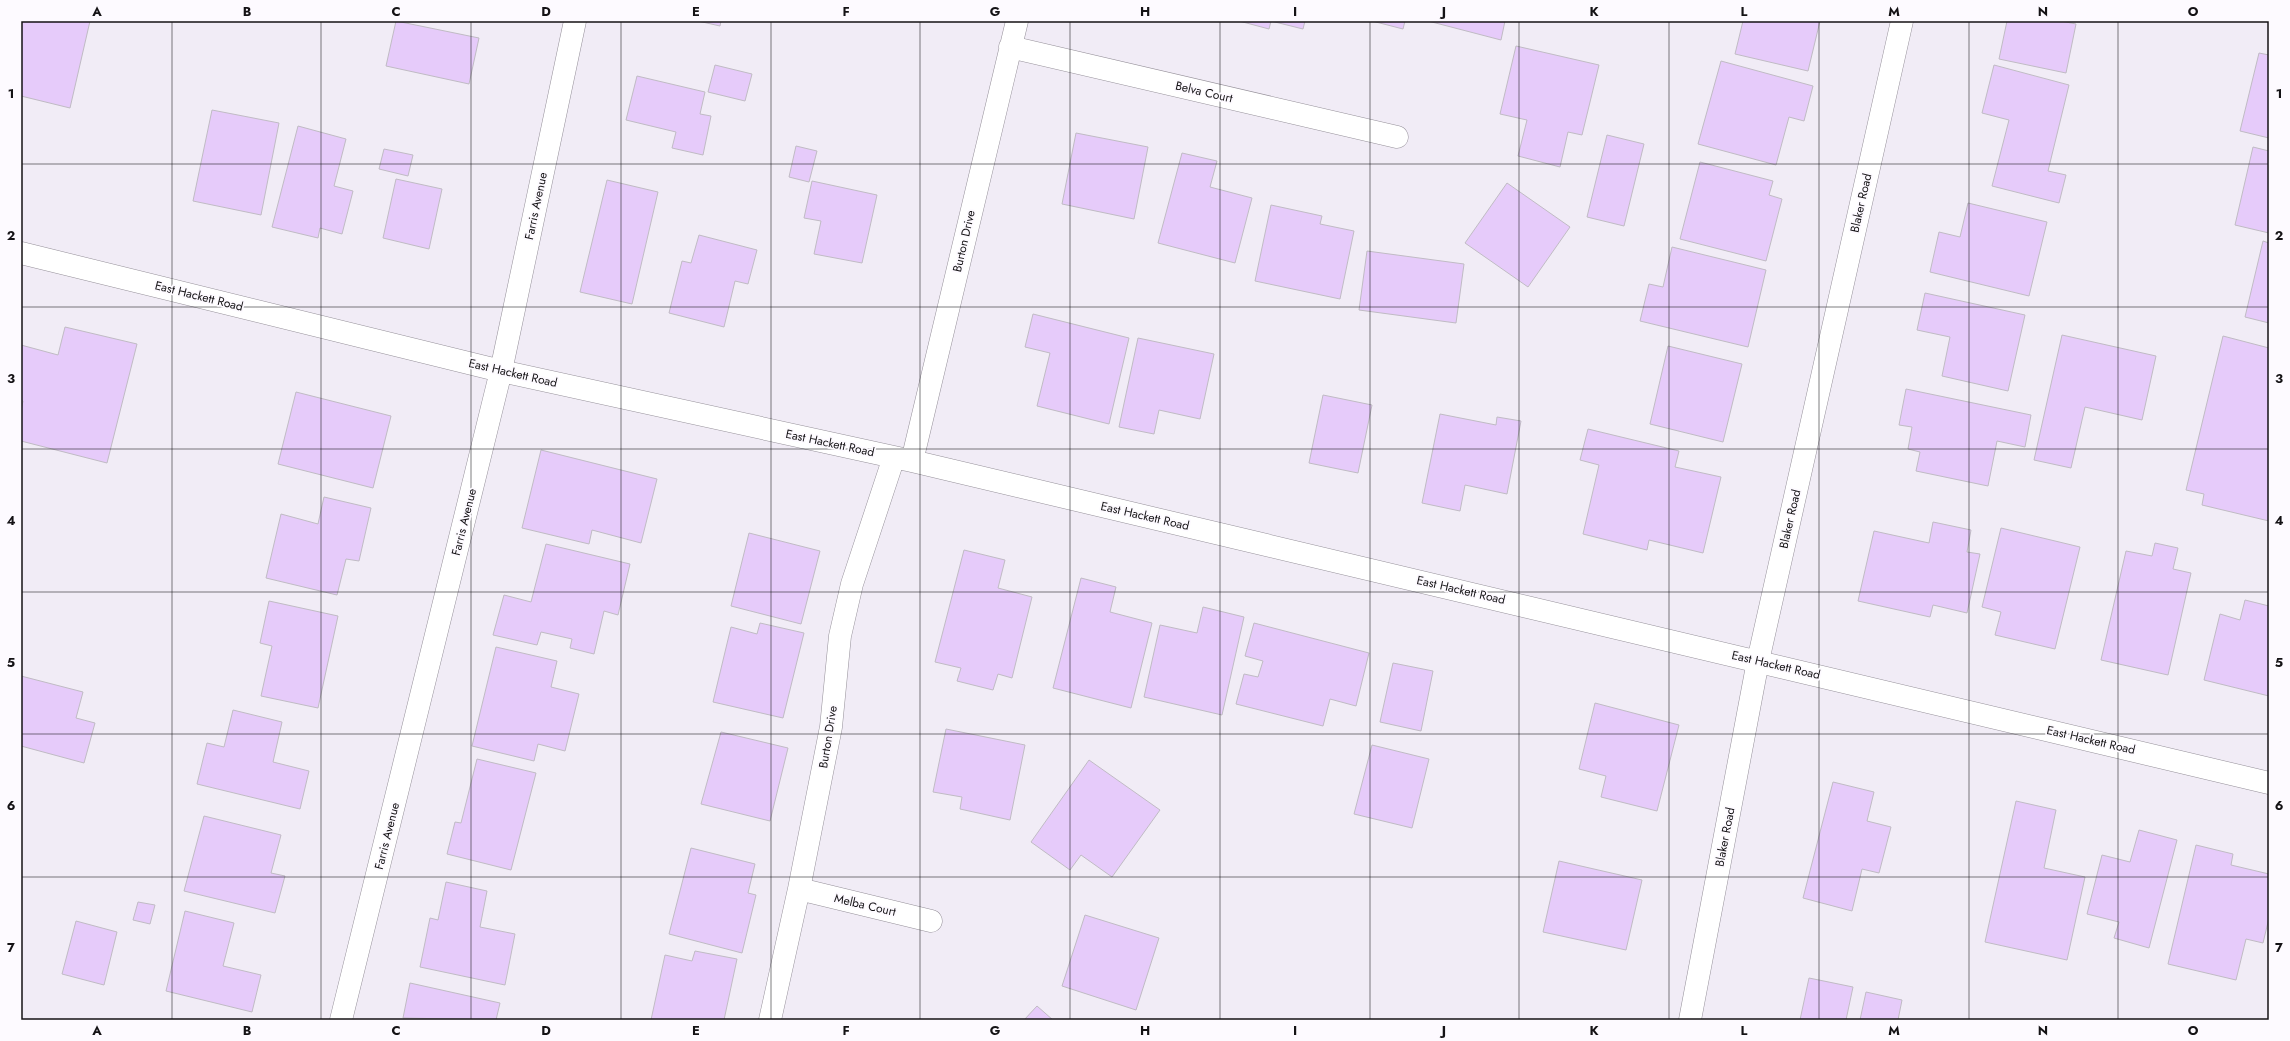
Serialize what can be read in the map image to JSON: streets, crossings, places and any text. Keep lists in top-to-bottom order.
{
  "streets": {
    "street": [
      "Belva Court",
      "Blaker Road",
      "Farris Avenue",
      "Burton Drive",
      "East Hackett Road",
      "Melba Court"
    ]
  },
  "crossings": [
    ["Belva Court", "Burton Drive"],
    ["Blaker Road", "East Hackett Road"],
    ["Farris Avenue", "East Hackett Road"],
    ["Burton Drive", "East Hackett Road"],
    ["Burton Drive", "Melba Court"]
  ],
  "grid": {
    "columns": [
      "A",
      "B",
      "C",
      "D",
      "E",
      "F",
      "G",
      "H",
      "I",
      "J",
      "K",
      "L",
      "M",
      "N",
      "O"
    ],
    "rows": [
      "1",
      "2",
      "3",
      "4",
      "5",
      "6",
      "7"
    ]
  }
}
